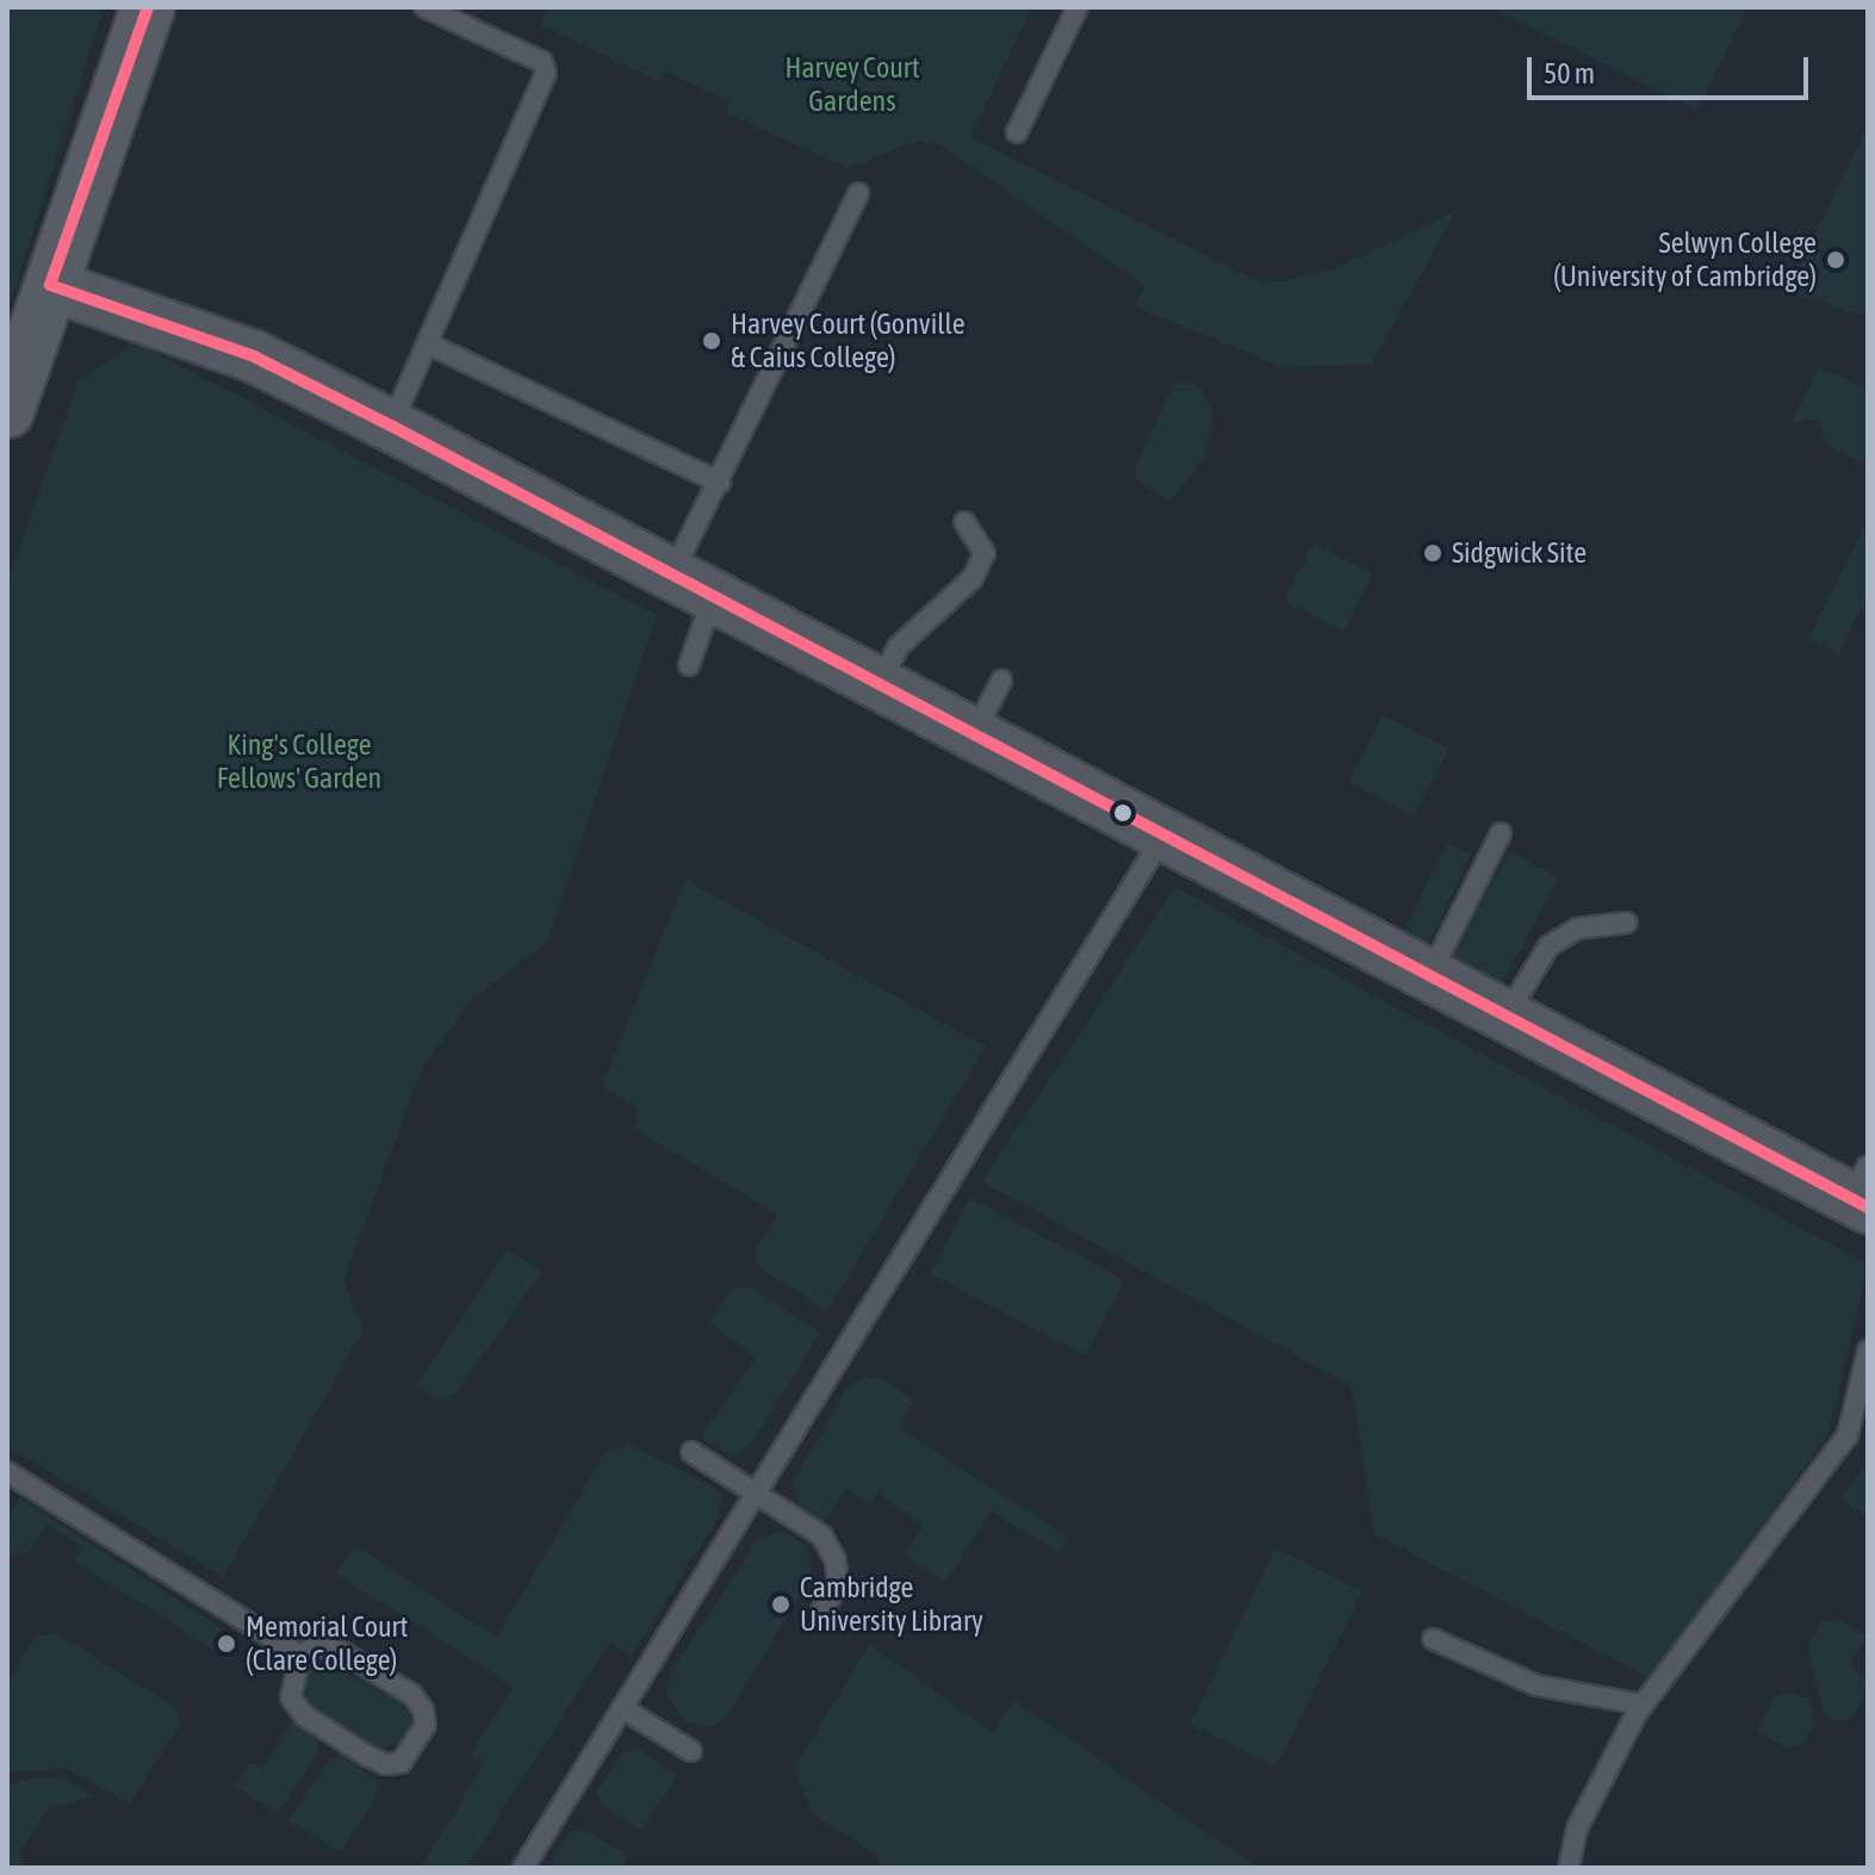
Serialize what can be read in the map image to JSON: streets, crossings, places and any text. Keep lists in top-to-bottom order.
{
  "parks": ["Harvey Court Gardens", "King's College Fellows' Garden"],
  "places": [
    "Selwyn College (University of Cambridge)",
    "Harvey Court (Gonville & Caius College)",
    "Sidgwick Site",
    "Cambridge University Library",
    "Memorial Court (Clare College)"
  ],
  "scale_bar": "50 m"
}
